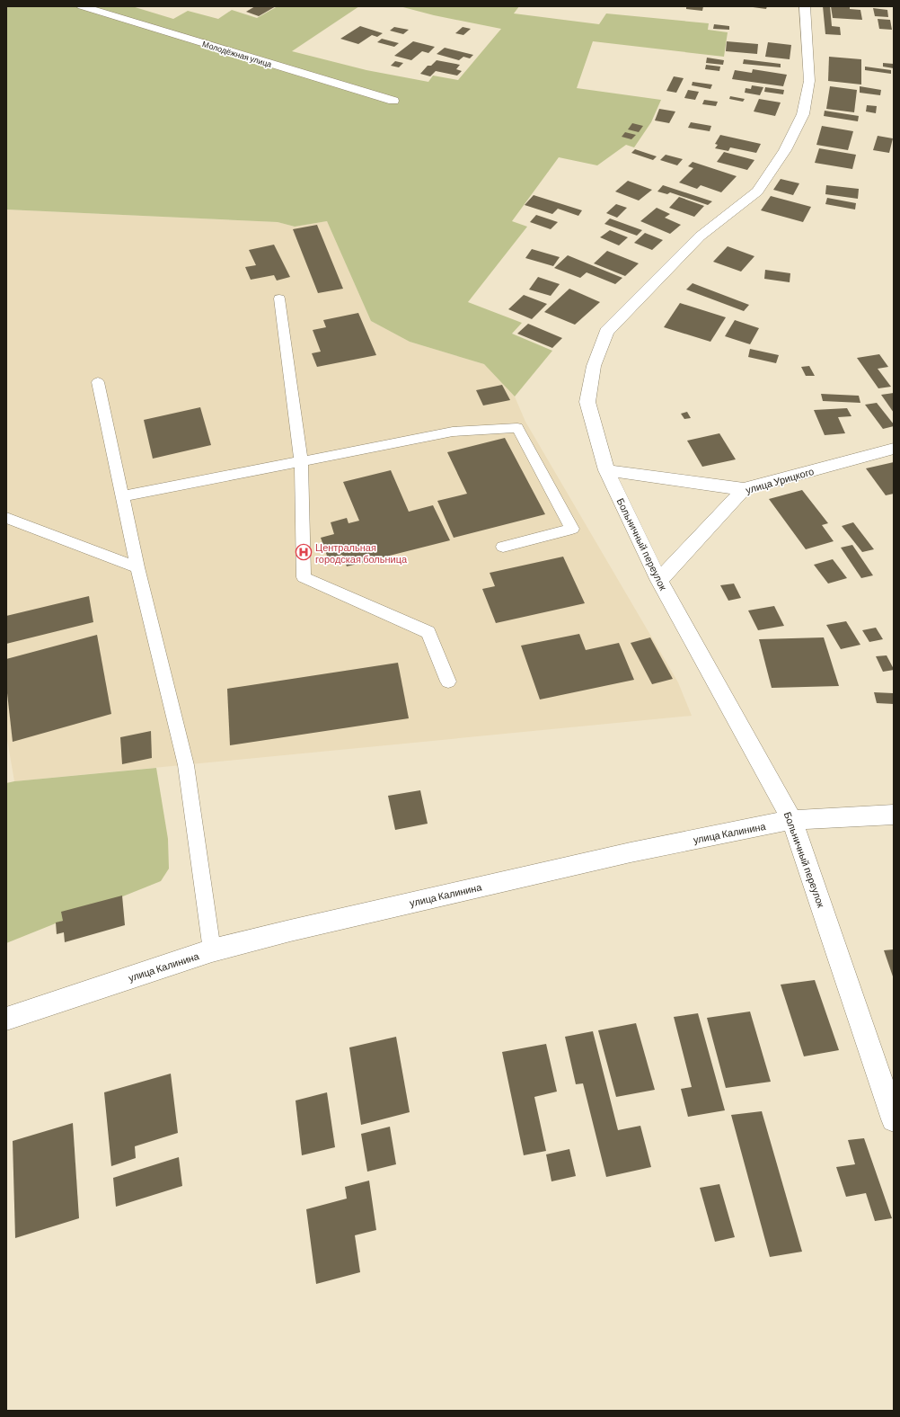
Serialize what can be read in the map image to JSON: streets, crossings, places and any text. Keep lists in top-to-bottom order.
{
  "streets": {
    "street": [
      "Молодёжная улица",
      "улица Урицкого",
      "Больничный переулок",
      "улица Калинина"
    ]
  },
  "crossings": [
    ["улица Урицкого", "Больничный переулок"],
    ["Больничный переулок", "улица Калинина"]
  ],
  "places": {
    "hospital": ["Центральная городская больница"]
  }
}
